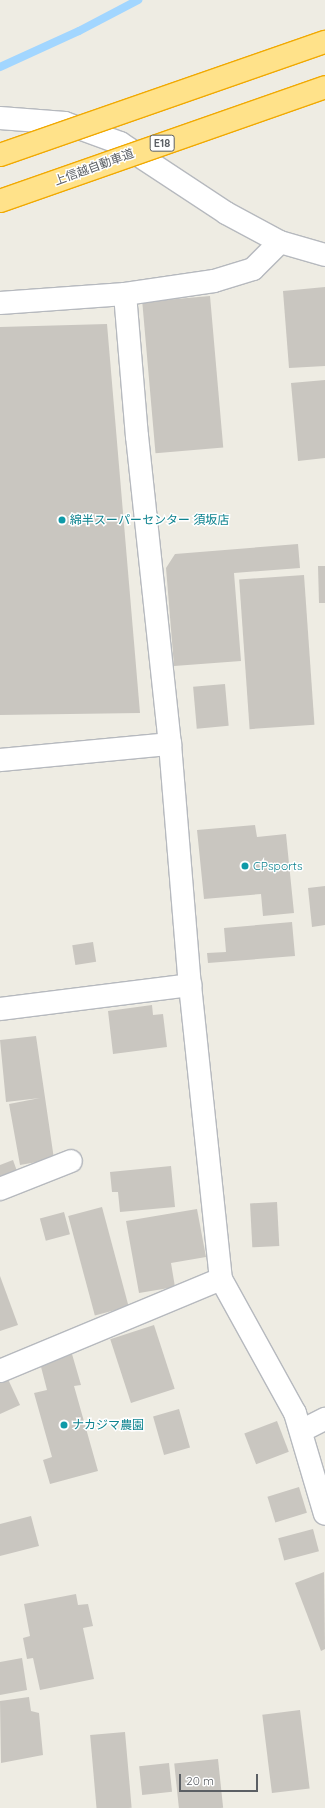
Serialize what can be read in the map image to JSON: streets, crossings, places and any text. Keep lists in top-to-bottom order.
{
  "streets": {
    "highway": ["E18", "上信越自動車道"]
  },
  "places": ["綿半スーパーセンター 須坂店", "CPsports", "ナカジマ農園"],
  "scale_bar": "20 m"
}
